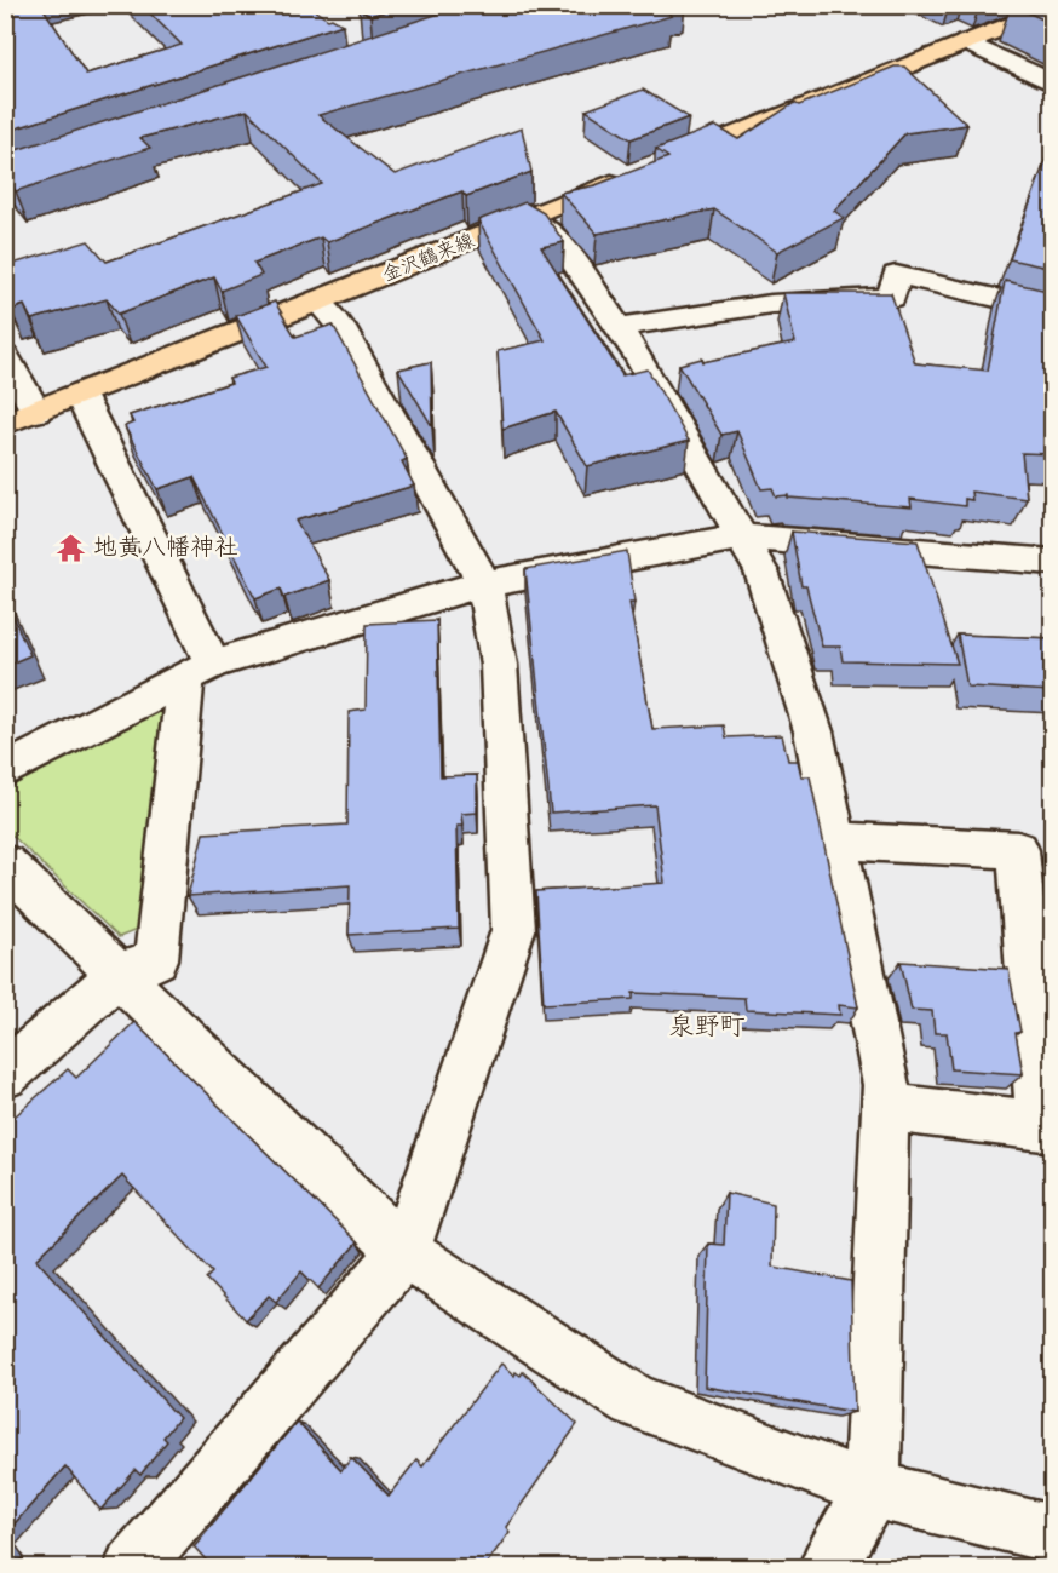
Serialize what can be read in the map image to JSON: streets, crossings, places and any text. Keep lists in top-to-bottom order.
{
  "streets": {
    "main road": ["金沢鶴来線"]
  },
  "districts": ["泉野町"],
  "places": {
    "temple": ["地黄八幡神社"]
  }
}
